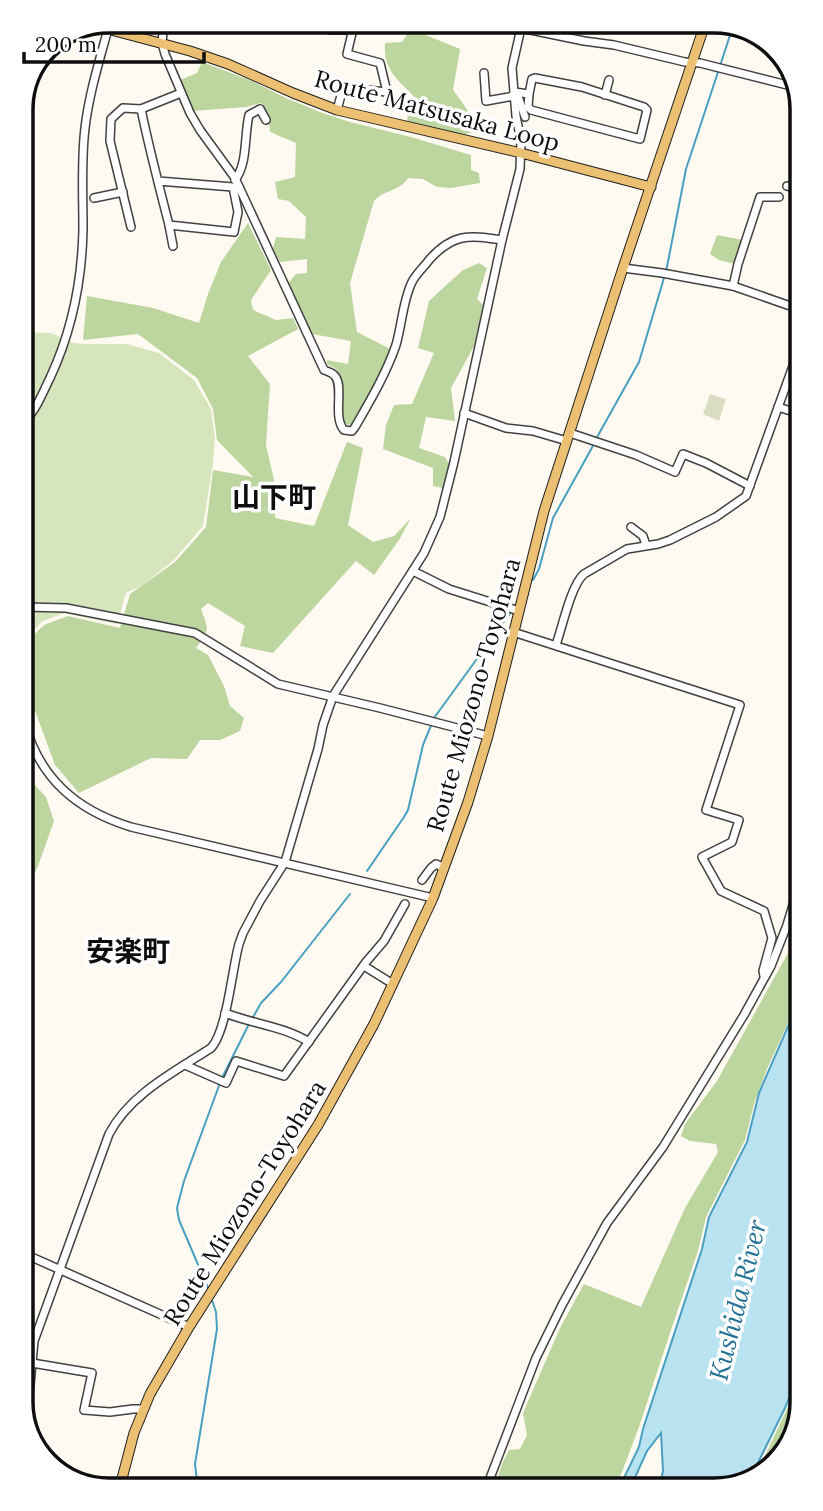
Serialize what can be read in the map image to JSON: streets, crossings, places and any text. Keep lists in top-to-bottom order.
{
  "streets": {
    "main road": ["Route Matsusaka Loop", "Route Miozono-Toyohara"]
  },
  "crossings": [
    ["Route Matsusaka Loop", "Route Miozono-Toyohara"]
  ],
  "districts": ["山下町", "安楽町"],
  "water": ["Kushida River"],
  "scale_bar": "200 m"
}
